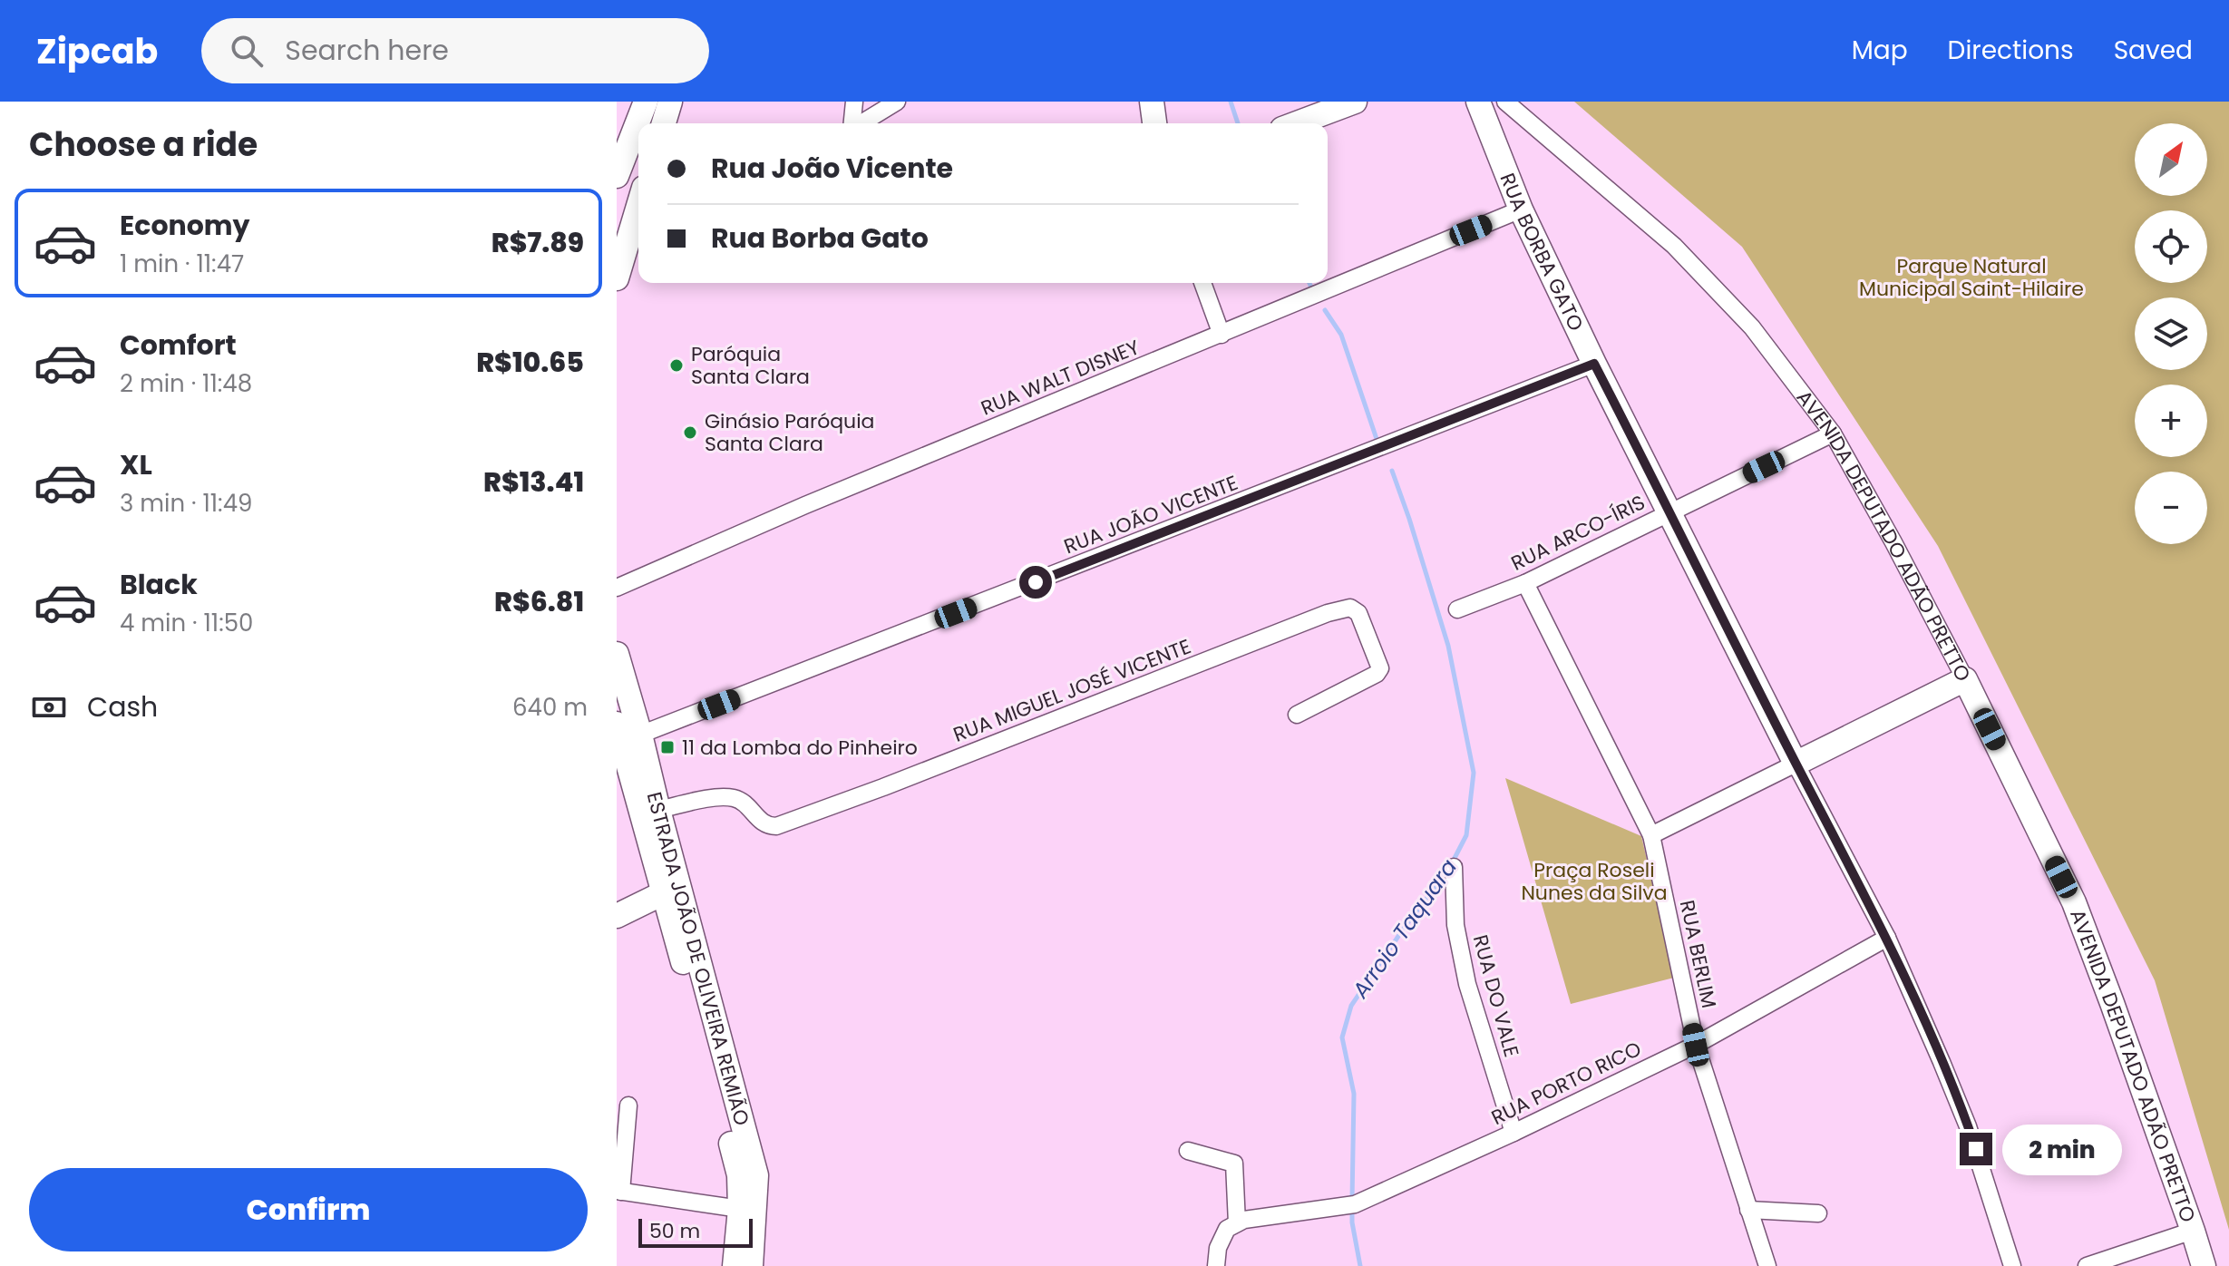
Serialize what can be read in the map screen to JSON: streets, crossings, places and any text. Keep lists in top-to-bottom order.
{
  "streets": {
    "street": [
      "RUA BORBA GATO",
      "RUA WALT DISNEY",
      "RUA JOÃO VICENTE",
      "RUA ARCO-ÍRIS",
      "AVENIDA DEPUTADO ADÃO PRETTO",
      "RUA MIGUEL JOSÉ VICENTE",
      "RUA BERLIM",
      "ESTRADA JOÃO DE OLIVEIRA REMIÃO",
      "RUA DO VALE",
      "RUA PORTO RICO"
    ]
  },
  "crossings": [
    ["RUA BORBA GATO", "RUA WALT DISNEY"],
    ["RUA BORBA GATO", "RUA JOÃO VICENTE"],
    ["RUA BORBA GATO", "RUA ARCO-ÍRIS"],
    ["RUA BORBA GATO", "RUA PORTO RICO"],
    ["RUA JOÃO VICENTE", "ESTRADA JOÃO DE OLIVEIRA REMIÃO"],
    ["RUA ARCO-ÍRIS", "AVENIDA DEPUTADO ADÃO PRETTO"],
    ["RUA ARCO-ÍRIS", "RUA BERLIM"],
    ["RUA MIGUEL JOSÉ VICENTE", "ESTRADA JOÃO DE OLIVEIRA REMIÃO"],
    ["RUA BERLIM", "RUA PORTO RICO"],
    ["RUA DO VALE", "RUA PORTO RICO"]
  ],
  "water": ["Arroio Taquara"],
  "parks": ["Parque Natural Municipal Saint-Hilaire", "Praça Roseli Nunes da Silva"],
  "places": {
    "other": ["Paróquia Santa Clara", "Ginásio Paróquia Santa Clara"],
    "transit": ["11 da Lomba do Pinheiro"]
  },
  "scale_bar": "50 m",
  "north": "top right",
  "page": {
    "header": "Zipcab",
    "search": "Search here",
    "nav": ["Map", "Directions", "Saved"],
    "heading": "Choose a ride",
    "map_buttons": ["+", "−"],
    "banner": ["Rua João Vicente", "Rua Borba Gato"],
    "list": [
      {
        "name": "Economy",
        "note": "1 min · 11:47",
        "value": "R$7.89"
      },
      {
        "name": "Comfort",
        "note": "2 min · 11:48",
        "value": "R$10.65"
      },
      {
        "name": "XL",
        "note": "3 min · 11:49",
        "value": "R$13.41"
      },
      {
        "name": "Black",
        "note": "4 min · 11:50",
        "value": "R$6.81"
      }
    ],
    "pay": ["Cash", "640 m"],
    "bubble": "2 min",
    "buttons": "Confirm",
    "scale": "50 m"
  }
}
